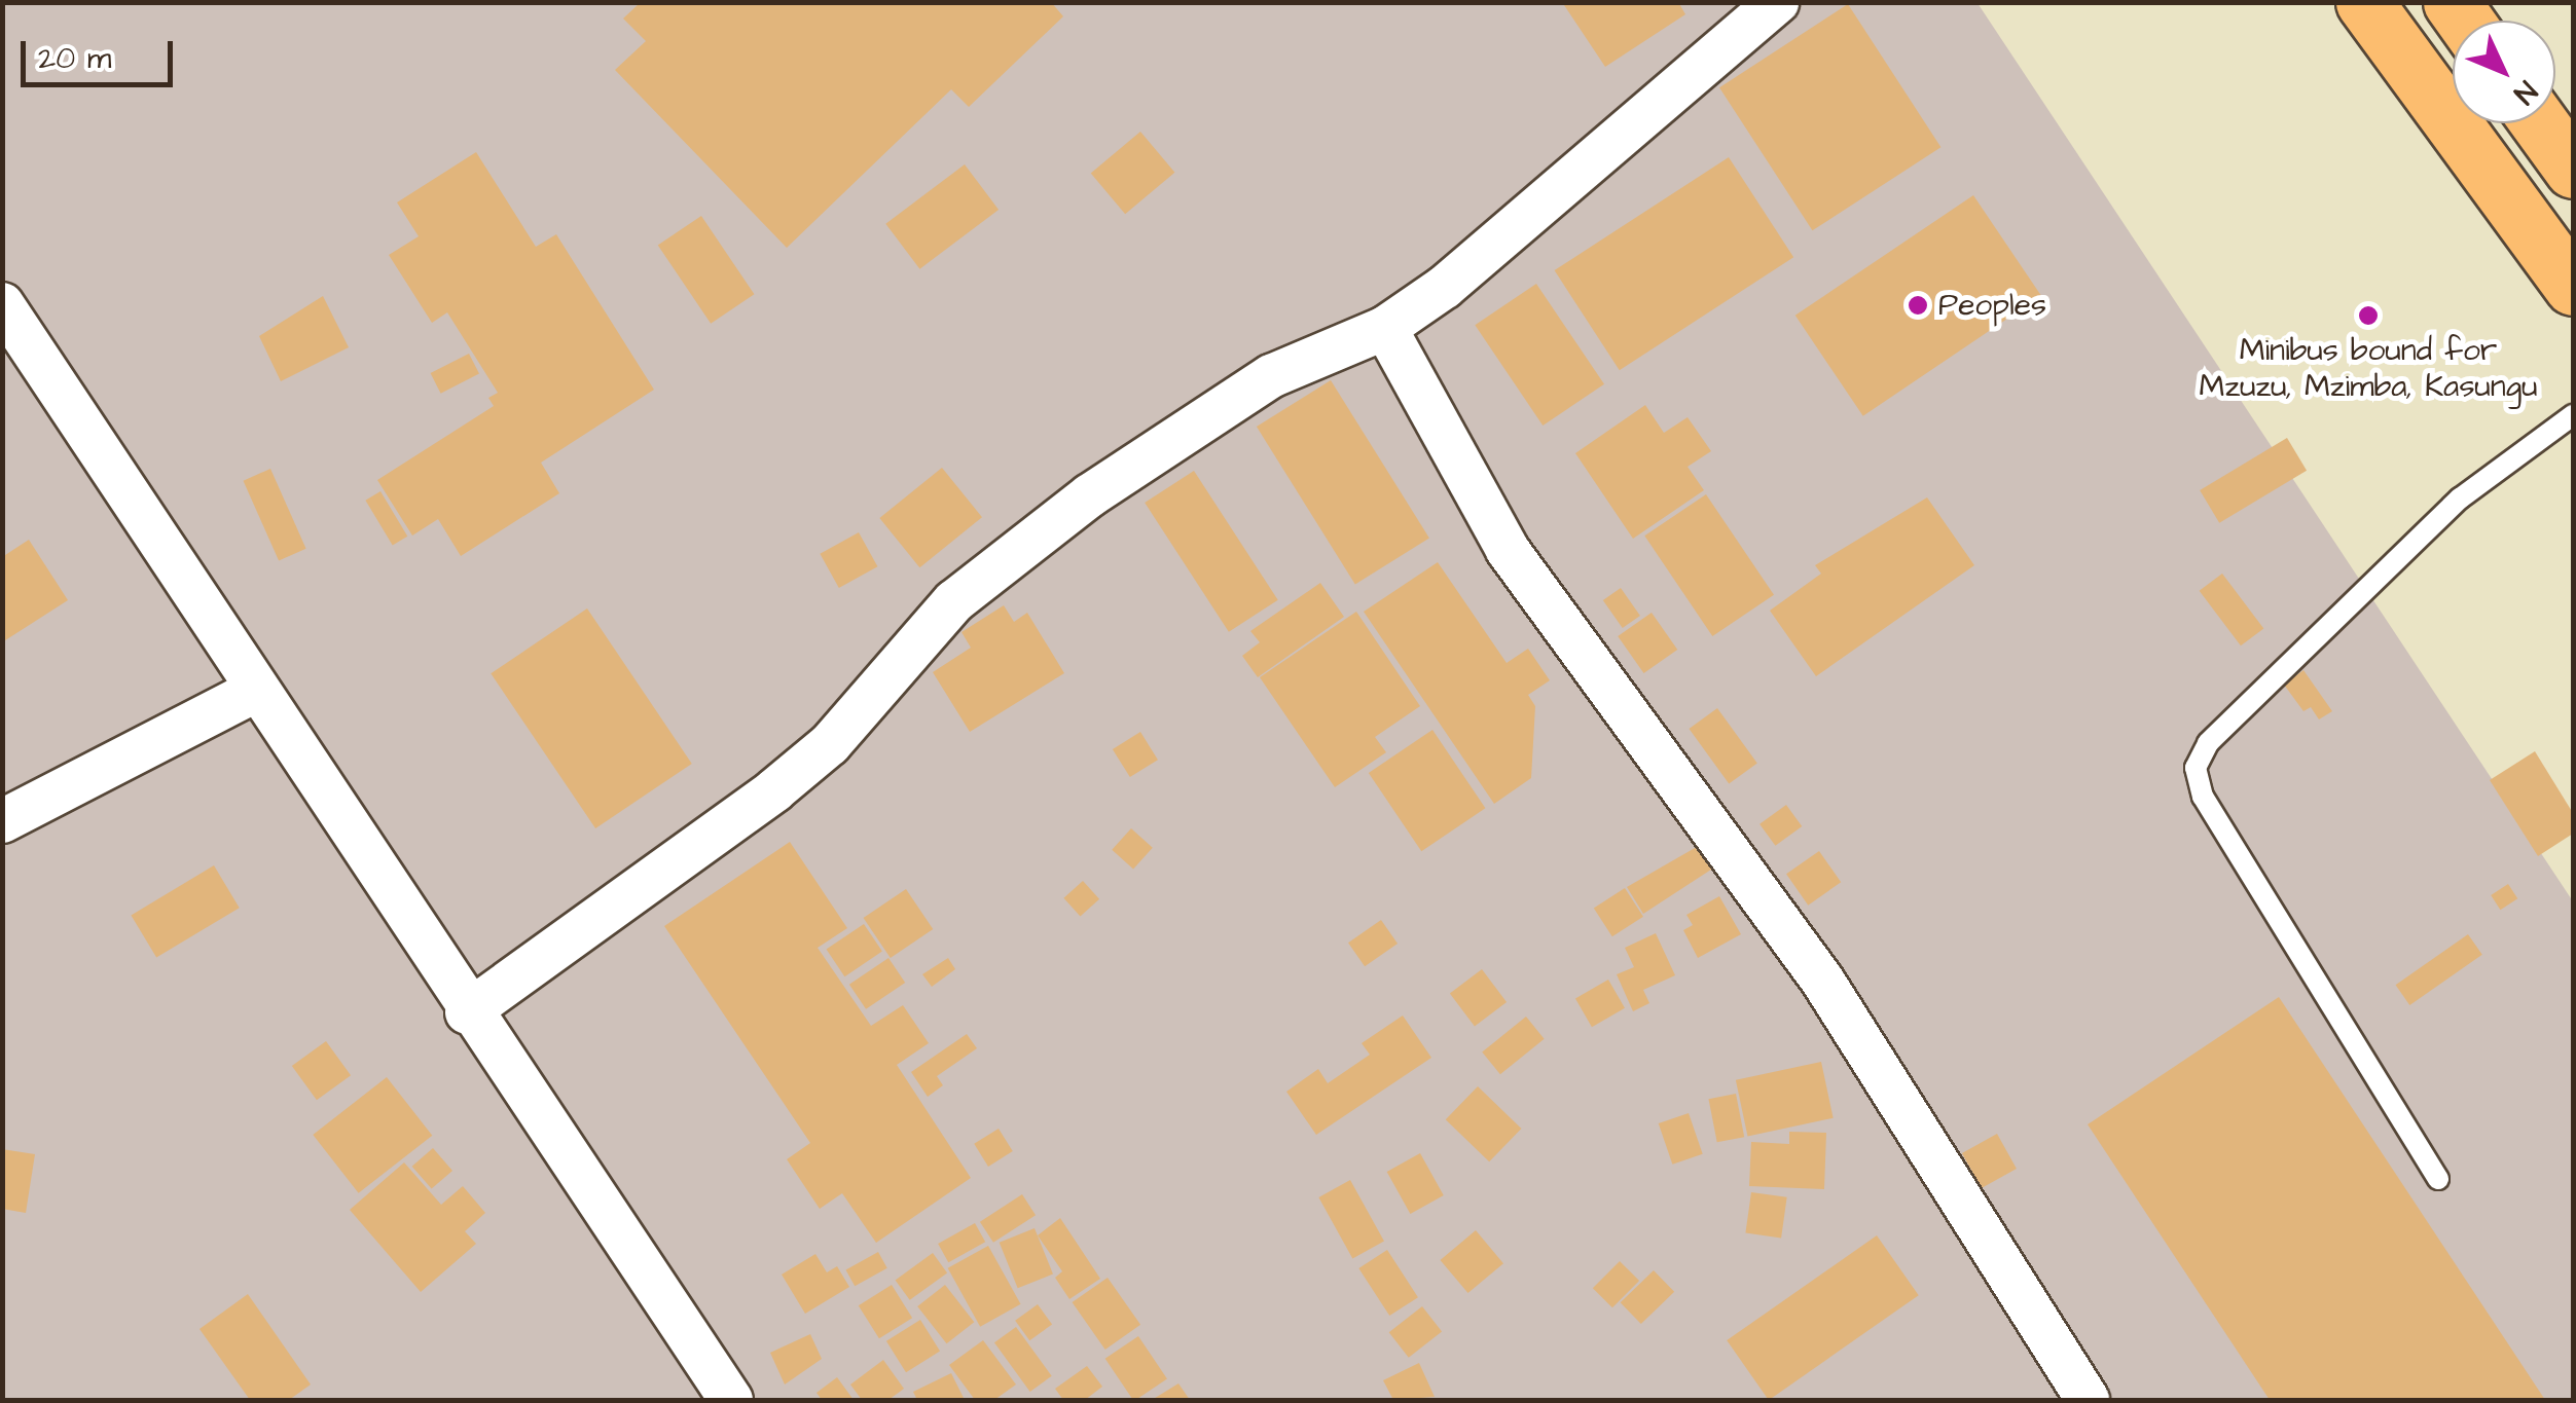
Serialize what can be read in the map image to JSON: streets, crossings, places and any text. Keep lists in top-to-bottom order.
{
  "places": ["Peoples", "Minibus bound for Mzuzu, Mzimba, Kasungu"],
  "scale_bar": "20 m",
  "north": "bottom right"
}
